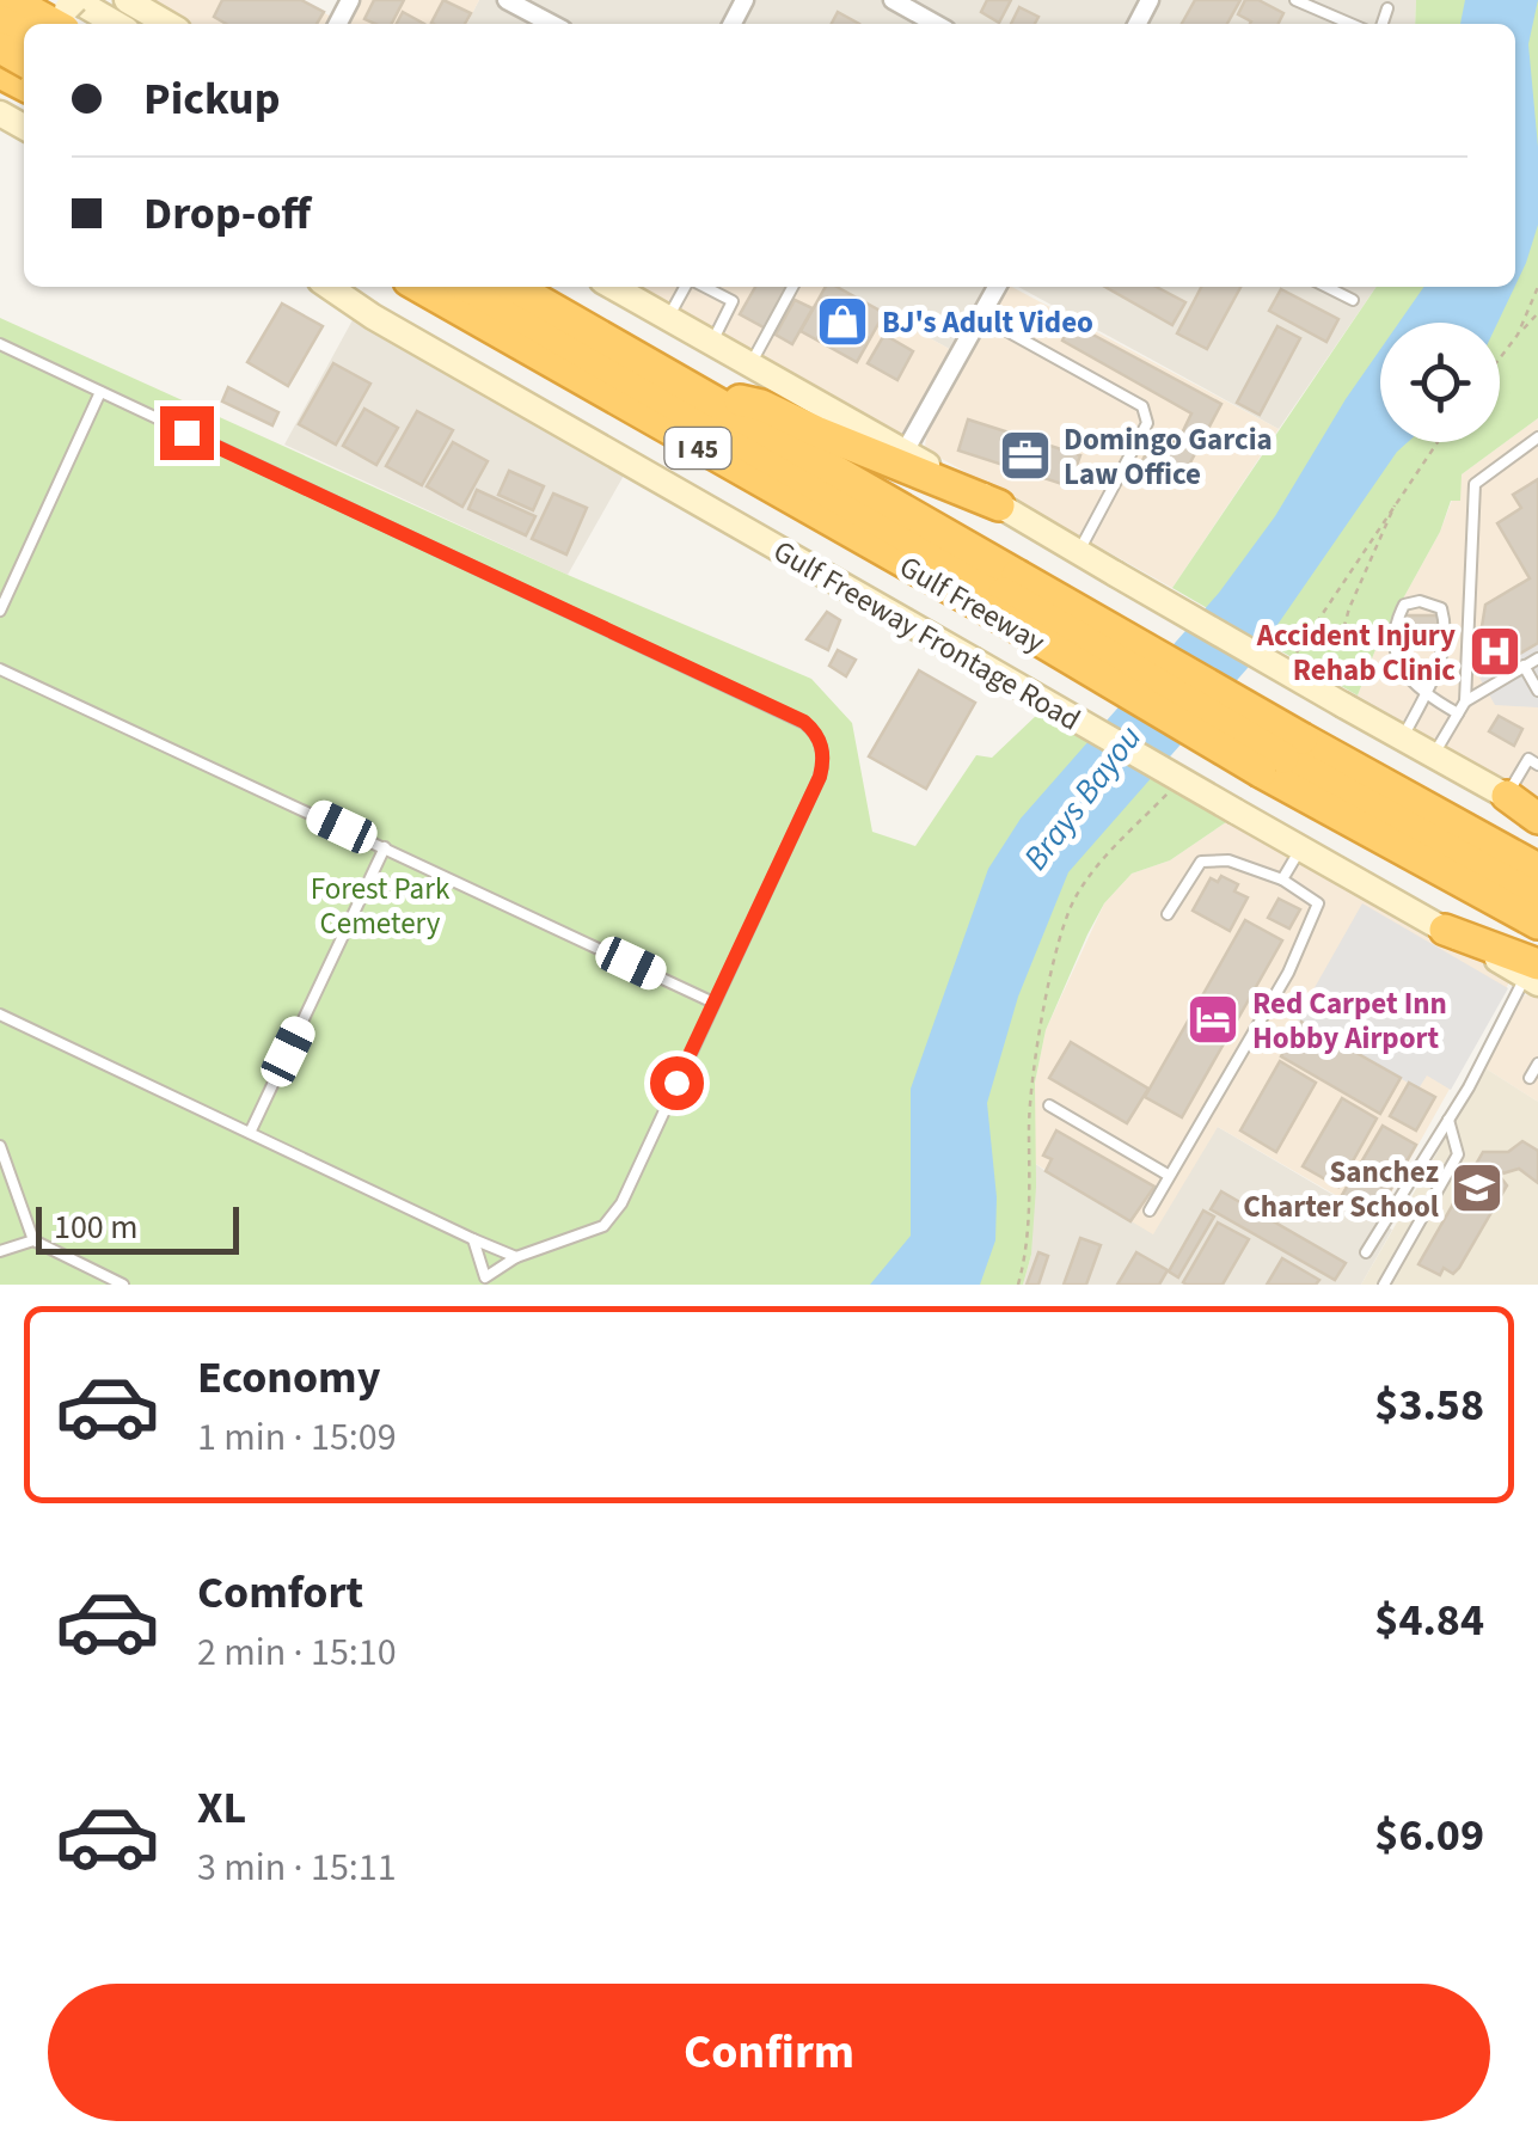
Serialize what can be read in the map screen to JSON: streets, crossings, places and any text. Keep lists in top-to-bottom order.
{
  "streets": {
    "highway": ["I 45", "Gulf Freeway"],
    "main road": ["Gulf Freeway Frontage Road"]
  },
  "water": ["Brays Bayou"],
  "parks": ["Forest Park Cemetery"],
  "places": {
    "shop": ["BJ's Adult Video"],
    "office": ["Domingo Garcia Law Office"],
    "hospital": ["Accident Injury Rehab Clinic"],
    "hotel": ["Red Carpet Inn Hobby Airport"],
    "school or university": ["Sanchez Charter School"]
  },
  "scale_bar": "100 m",
  "page": {
    "banner": ["Pickup", "Drop-off"],
    "scale": "100 m",
    "list": [
      {
        "name": "Economy",
        "note": "1 min · 15:09",
        "value": "$3.58"
      },
      {
        "name": "Comfort",
        "note": "2 min · 15:10",
        "value": "$4.84"
      },
      {
        "name": "XL",
        "note": "3 min · 15:11",
        "value": "$6.09"
      }
    ],
    "buttons": "Confirm"
  }
}
